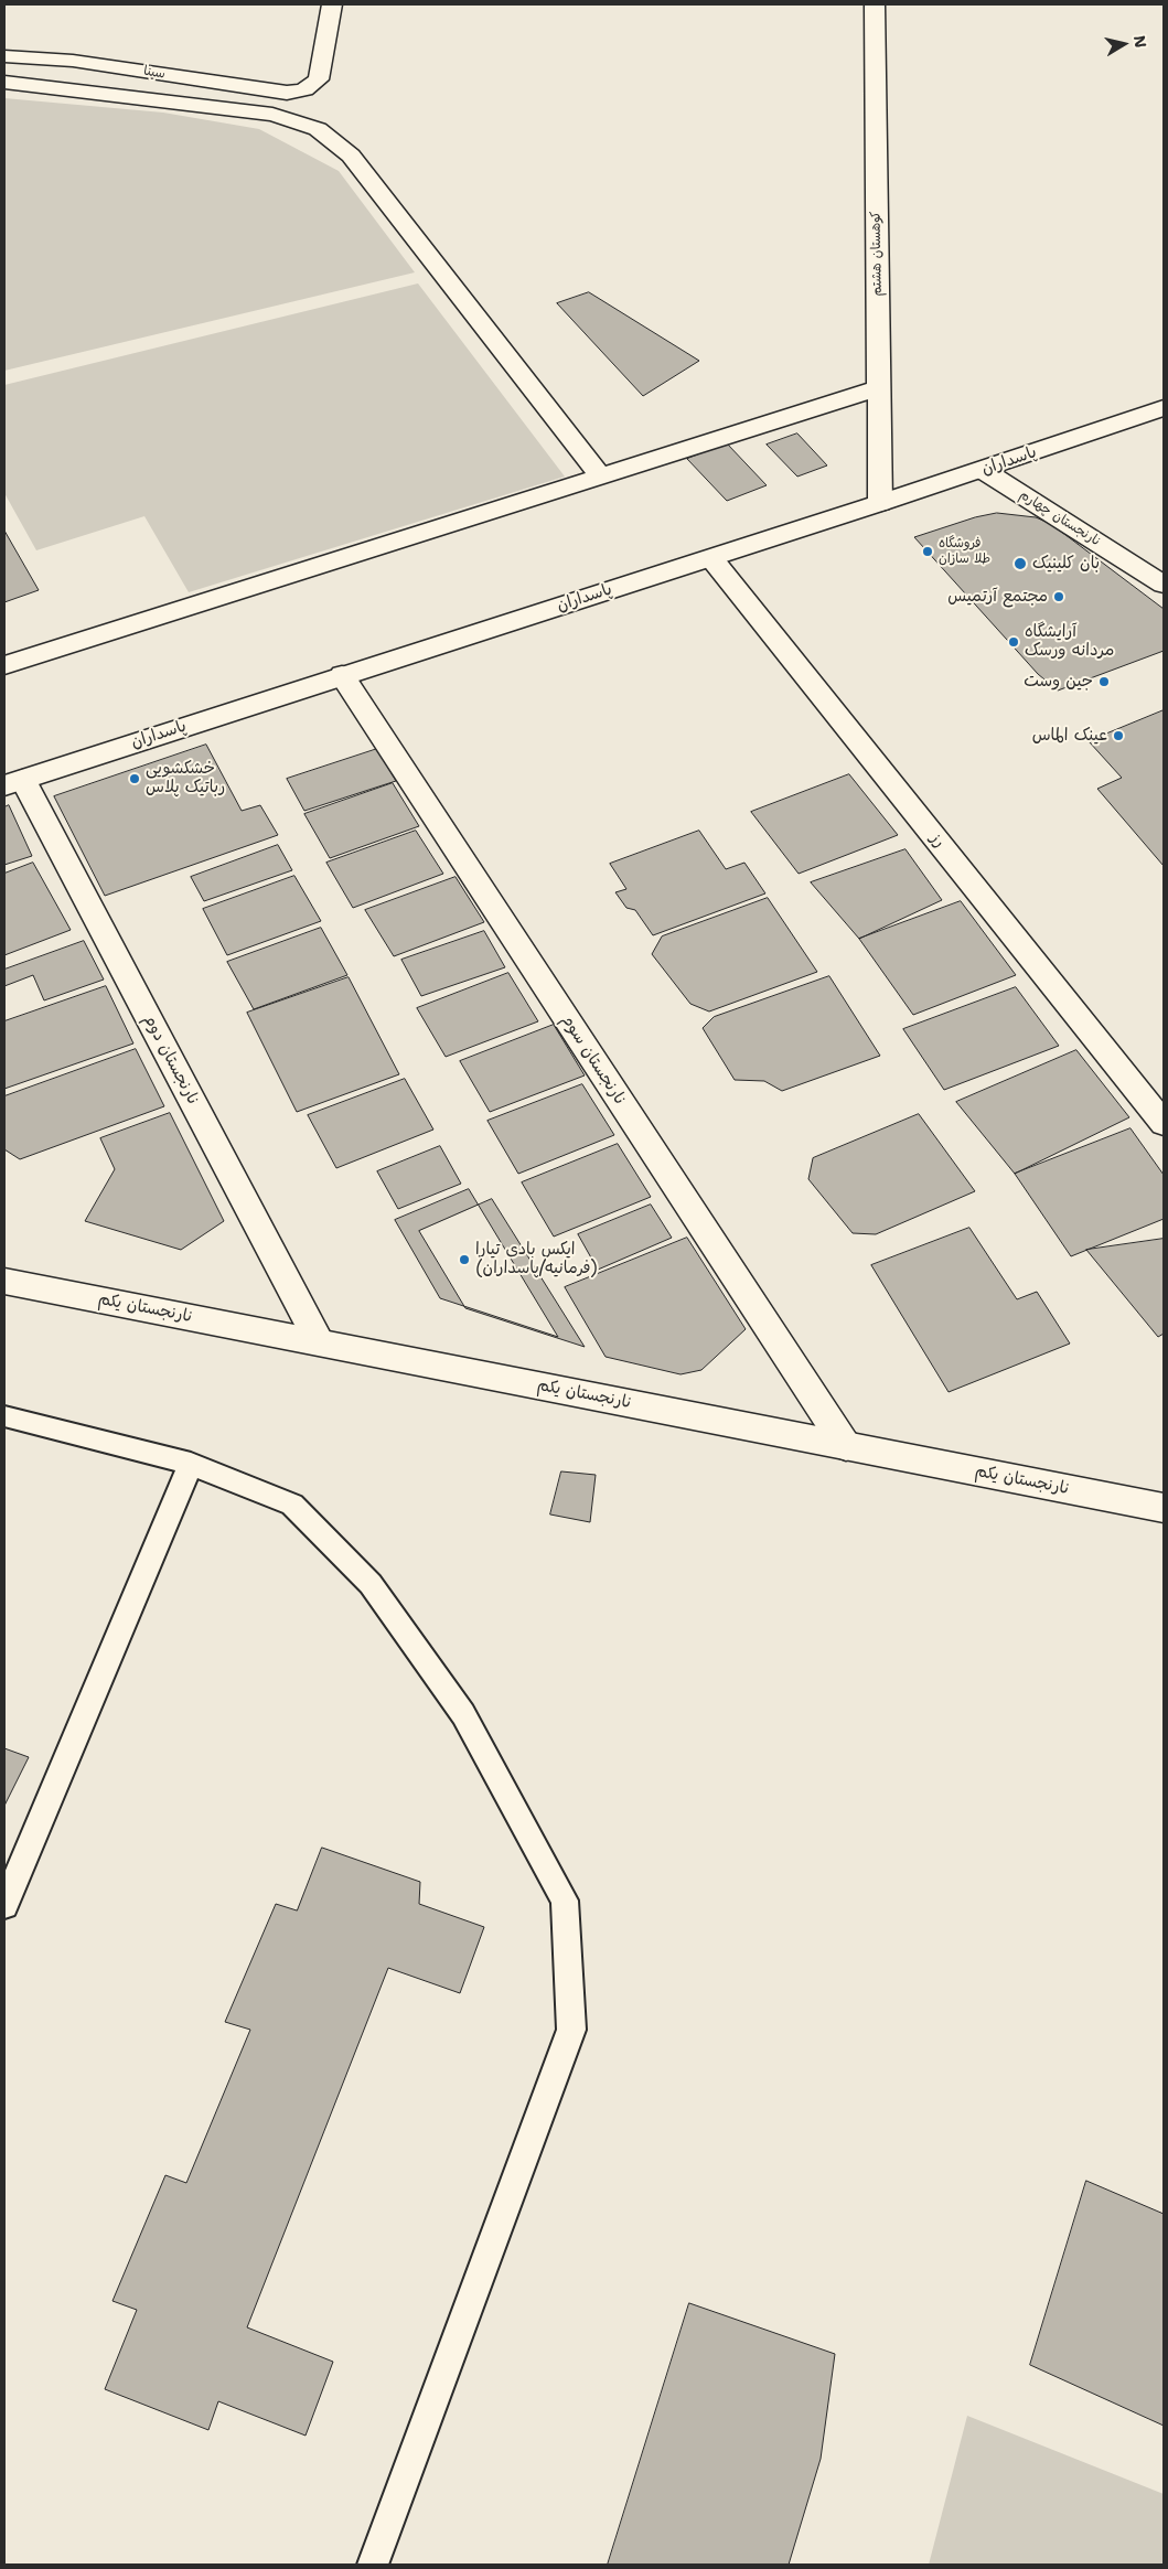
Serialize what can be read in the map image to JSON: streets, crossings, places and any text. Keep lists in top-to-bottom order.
{
  "streets": {
    "street": [
      "سینا",
      "کوهستان هشتم",
      "پاسداران",
      "نارنجستان چهارم",
      "رز",
      "نارنجستان دوم",
      "نارنجستان سوم",
      "نارنجستان یکم"
    ]
  },
  "crossings": [
    ["کوهستان هشتم", "پاسداران"],
    ["پاسداران", "نارنجستان چهارم"],
    ["پاسداران", "رز"],
    ["پاسداران", "نارنجستان دوم"],
    ["پاسداران", "نارنجستان سوم"],
    ["نارنجستان دوم", "نارنجستان یکم"],
    ["نارنجستان سوم", "نارنجستان یکم"]
  ],
  "places": [
    "فروشگاه طلا سازان",
    "بان کلینیک",
    "مجتمع آرتمیس",
    "آرایشگاه مردانه ورسک",
    "جین وست",
    "عینک الماس",
    "خشکشویی رباتیک پلاس",
    "ایکس بادی تیارا (فرمانیه/پاسداران)"
  ],
  "north": "right"
}
